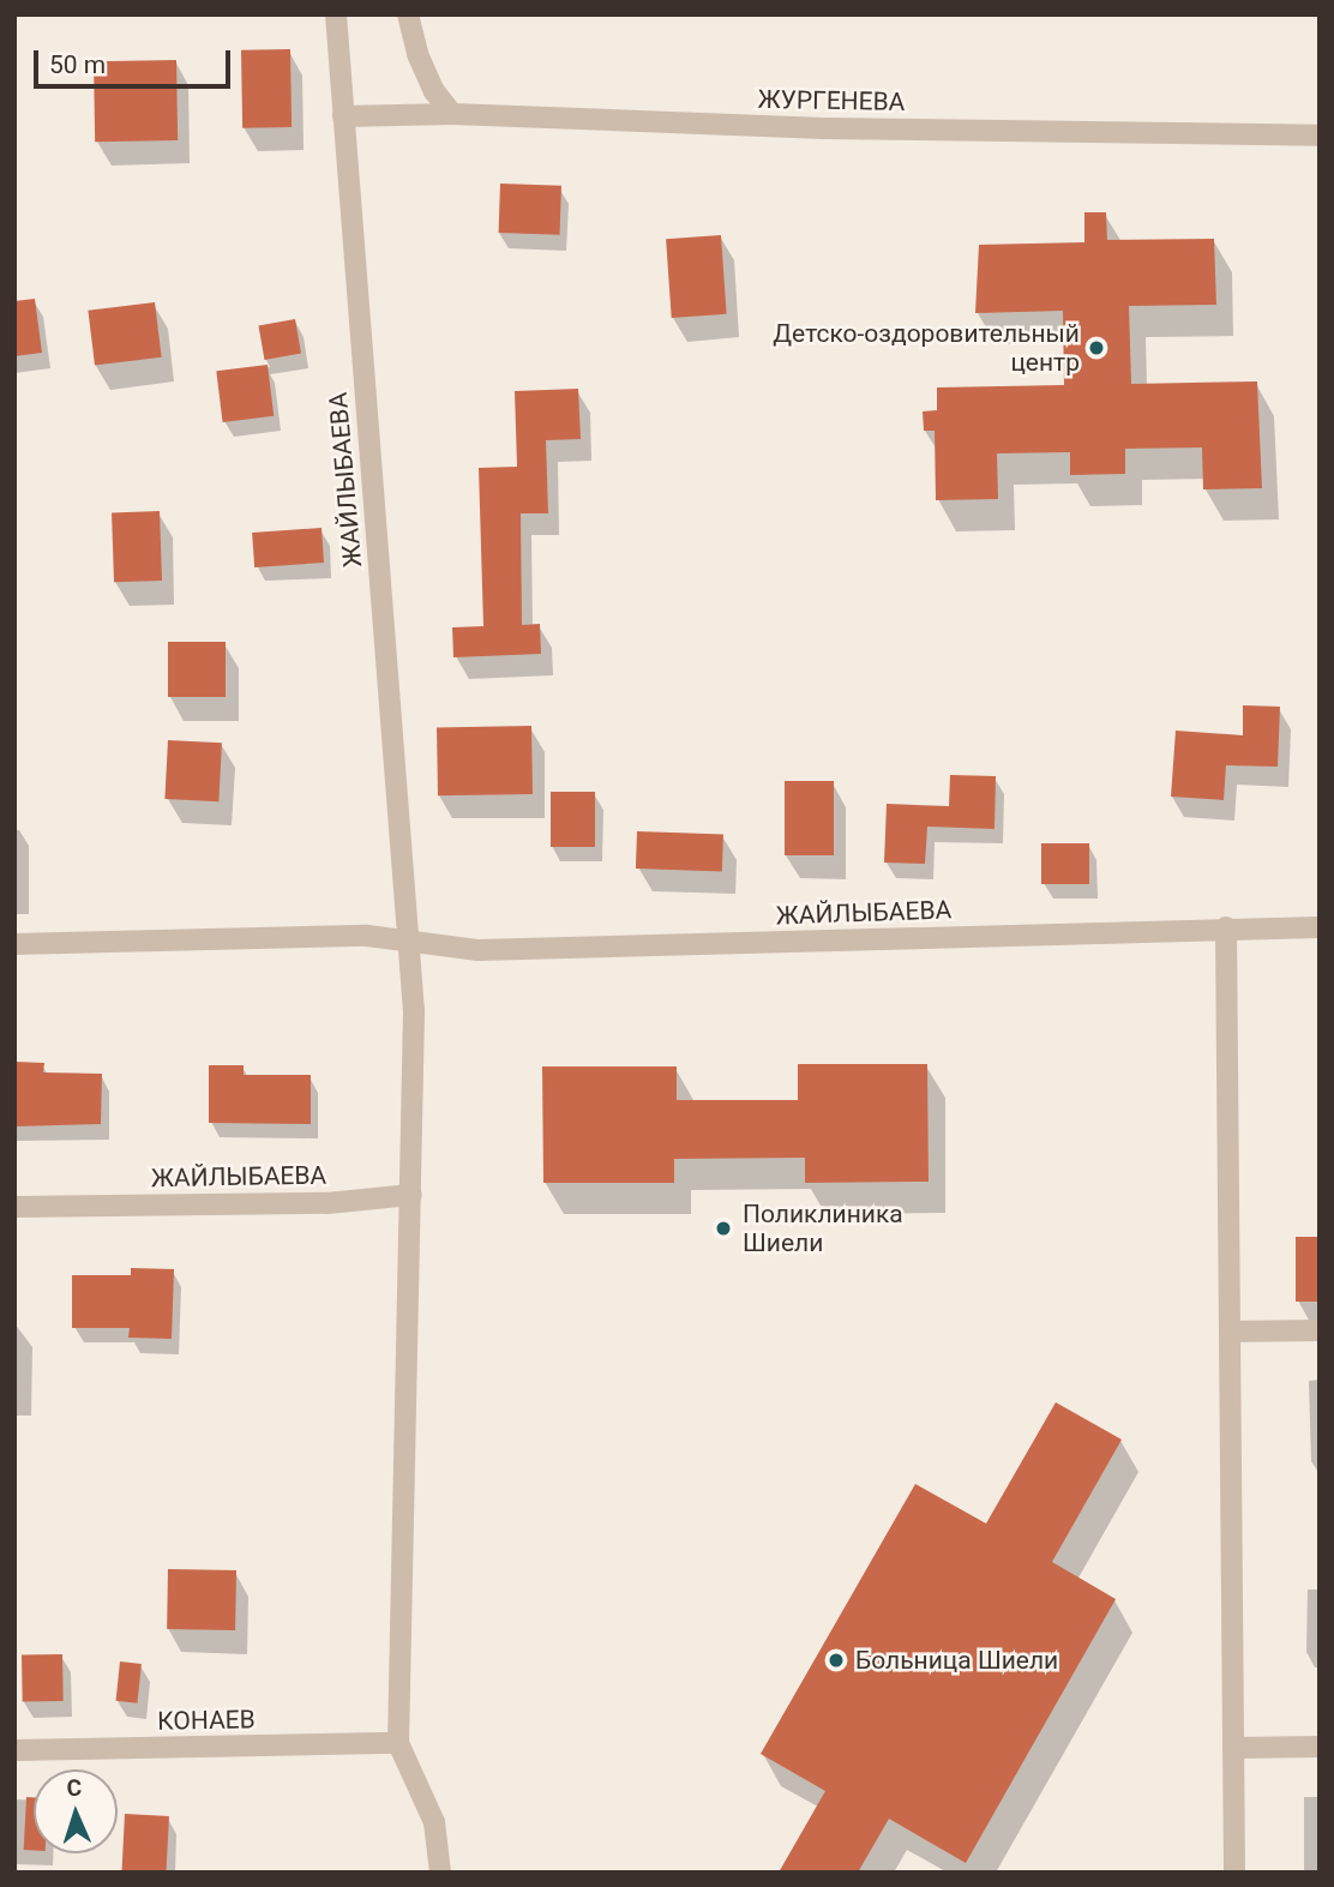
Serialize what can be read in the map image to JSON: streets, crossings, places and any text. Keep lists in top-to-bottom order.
{
  "streets": {
    "street": ["ЖУРГЕНЕВА", "ЖАЙЛЫБАЕВА", "КОНАЕВ"]
  },
  "crossings": [
    ["ЖУРГЕНЕВА", "ЖАЙЛЫБАЕВА"]
  ],
  "places": ["Детско-оздоровительный центр", "Поликлиника Шиели", "Больница Шиели"],
  "scale_bar": "50 m",
  "north": "top"
}
